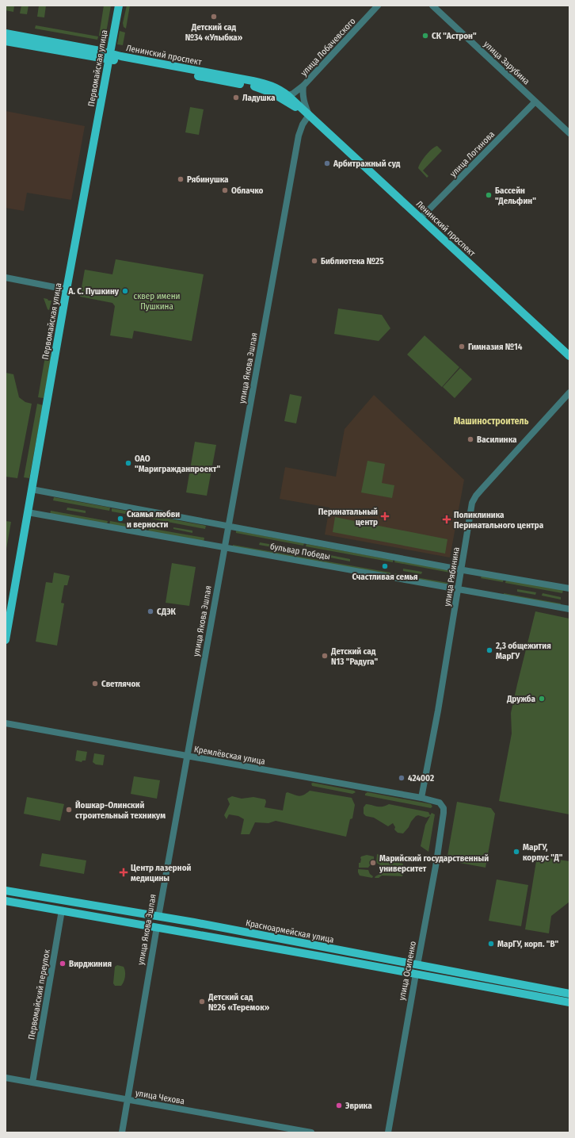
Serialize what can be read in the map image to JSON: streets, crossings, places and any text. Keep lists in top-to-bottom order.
{
  "streets": {
    "main road": [
      "Ленинский проспект",
      "Первомайская улица",
      "улица Якова Эшпая",
      "Красноармейская улица",
      "улица Осипенко"
    ],
    "street": [
      "улица Лобачевского",
      "улица Зарубина",
      "улица Логинова",
      "бульвар Победы",
      "улица Рябинина",
      "Кремлёвская улица",
      "Первомайский переулок",
      "улица Чехова"
    ]
  },
  "crossings": [
    ["улица Лобачевского", "Ленинский проспект"],
    ["Ленинский проспект", "Первомайская улица"],
    ["Ленинский проспект", "улица Логинова"],
    ["Ленинский проспект", "улица Якова Эшпая"],
    ["улица Зарубина", "улица Логинова"],
    ["Первомайская улица", "бульвар Победы"],
    ["улица Якова Эшпая", "бульвар Победы"],
    ["улица Якова Эшпая", "Кремлёвская улица"],
    ["улица Якова Эшпая", "Красноармейская улица"],
    ["улица Якова Эшпая", "улица Чехова"],
    ["бульвар Победы", "улица Рябинина"],
    ["улица Рябинина", "Кремлёвская улица"],
    ["Кремлёвская улица", "улица Осипенко"],
    ["Красноармейская улица", "улица Осипенко"],
    ["Первомайский переулок", "улица Чехова"]
  ],
  "districts": ["Машиностроитель"],
  "parks": ["сквер имени Пушкина"],
  "places": {
    "other": [
      "Детский сад №34 «Улыбка»",
      "СК \"Астрон\"",
      "Ладушка",
      "Арбитражный суд",
      "Рябинушка",
      "Облачко",
      "Бассейн \"Дельфин\"",
      "Библиотека №25",
      "А. С. Пушкину",
      "Гимназия №14",
      "Василинка",
      "OAO \"Маригражданпроект\"",
      "Скамья любви и верности",
      "Счастливая семья",
      "СДЭК",
      "2,3 общежития МарГУ",
      "Детский сад N13 \"Радуга\"",
      "Светлячок",
      "Дружба",
      "424002",
      "Йошкар-Олинский строительный техникум",
      "МарГУ, корпус \"Д\"",
      "Марийский государственный университет",
      "МарГУ, корп. \"В\"",
      "Вирджиния",
      "Детский сад №26 «Теремок»",
      "Эврика"
    ],
    "health": ["Перинатальный центр", "Поликлиника Перинатального центра", "Центр лазерной медицины"]
  }
}
